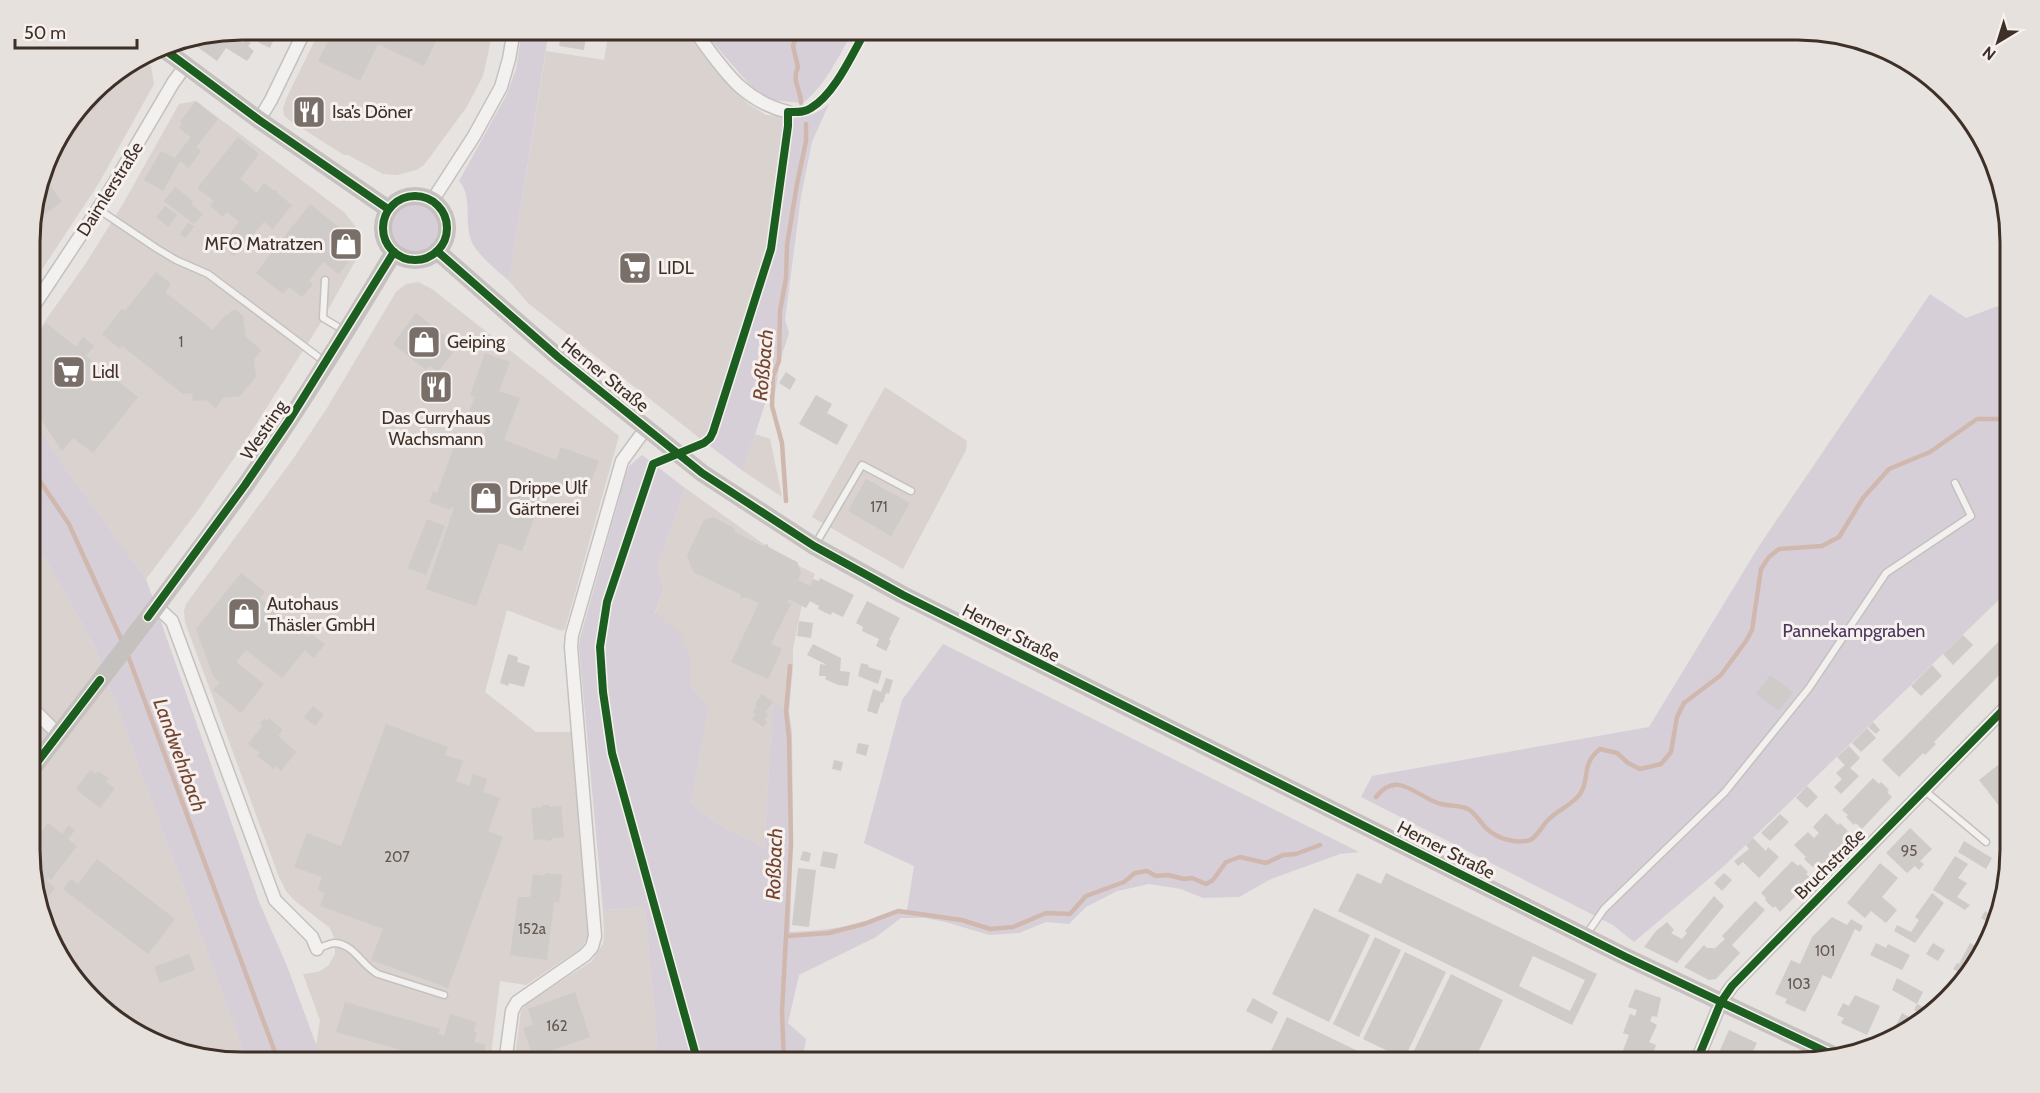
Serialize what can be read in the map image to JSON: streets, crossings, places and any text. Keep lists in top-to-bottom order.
{
  "streets": {
    "main road": ["Herner Straße", "Westring"],
    "street": ["Daimlerstraße", "Bruchstraße"]
  },
  "crossings": [
    ["Herner Straße", "Westring"],
    ["Herner Straße", "Bruchstraße"]
  ],
  "water": ["Roßbach", "Landwehrbach"],
  "parks": ["Pannekampgraben"],
  "places": {
    "restaurant": ["Isa’s Döner", "Das Curryhaus Wachsmann"],
    "shop": [
      "MFO Matratzen",
      "Geiping",
      "Drippe Ulf Gärtnerei",
      "Autohaus Thäsler GmbH"
    ],
    "supermarket": ["LIDL", "Lidl"]
  },
  "house_numbers": [
    "1",
    "171",
    "95",
    "207",
    "152a",
    "101",
    "103",
    "162"
  ],
  "scale_bar": "50 m",
  "north": "bottom left"
}
